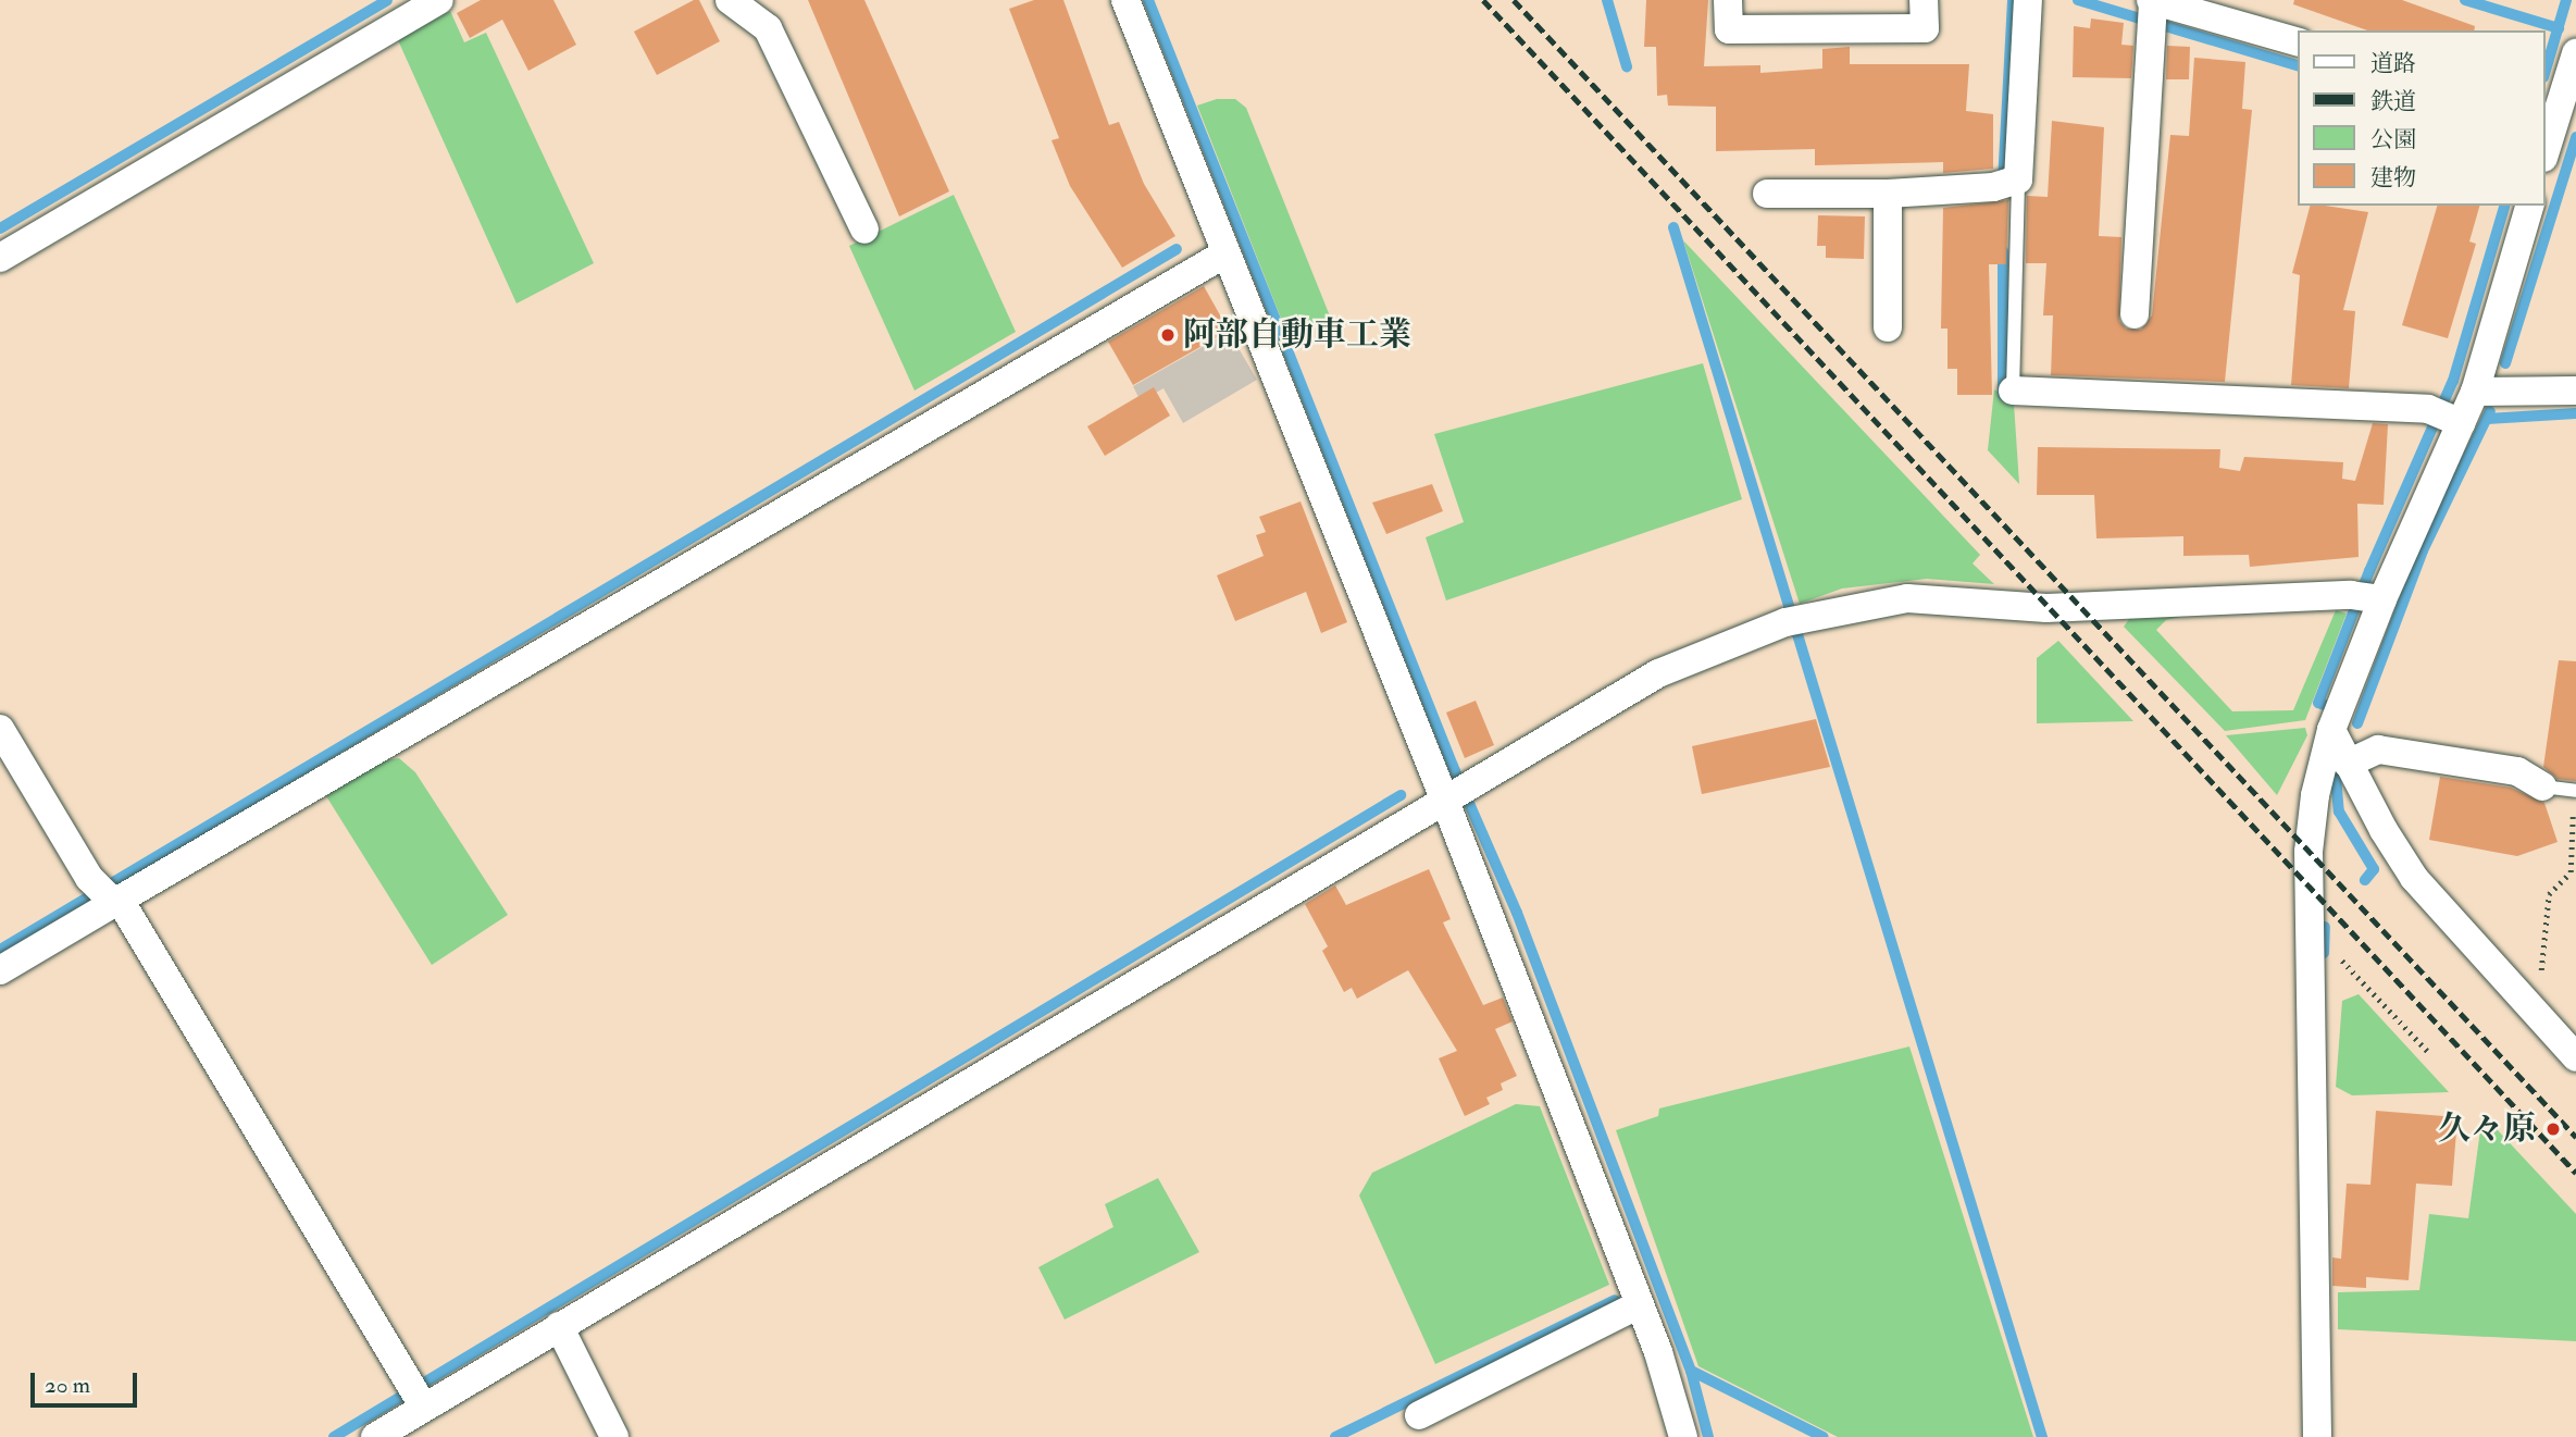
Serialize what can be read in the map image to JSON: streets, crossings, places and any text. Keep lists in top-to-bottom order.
{
  "places": ["阿部自動車工業", "久々原"],
  "legend": [
    "道路",
    "鉄道",
    "公園",
    "建物"
  ],
  "scale_bar": "20 m"
}
